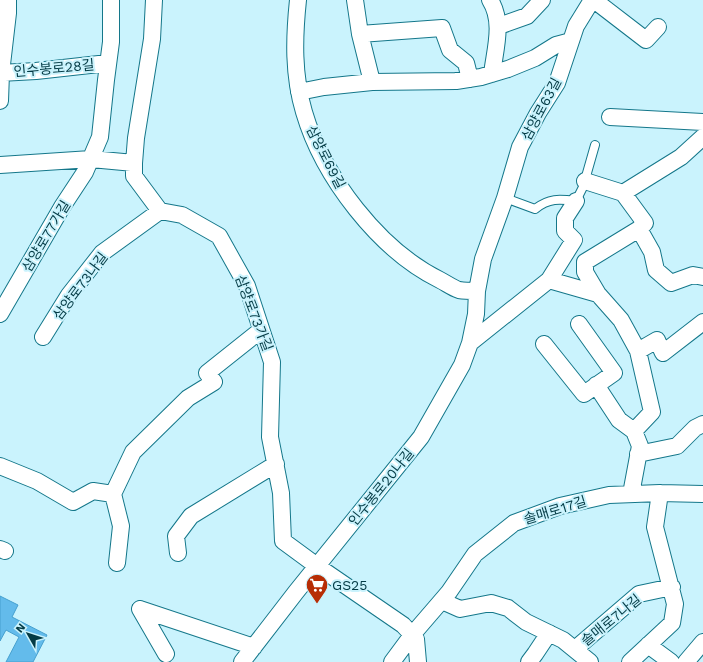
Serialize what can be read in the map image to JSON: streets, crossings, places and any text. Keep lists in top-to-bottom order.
{
  "streets": {
    "street": [
      "인수봉로28길",
      "삼양로63길",
      "삼양로69길",
      "삼양로77가길",
      "삼양로73나길",
      "삼양로73가길",
      "인수봉로20나길",
      "솔매로17길",
      "솔매로7나길"
    ]
  },
  "crossings": [
    ["인수봉로28길", "삼양로77가길"],
    ["삼양로63길", "삼양로69길"],
    ["삼양로63길", "인수봉로20나길"],
    ["삼양로69길", "인수봉로20나길"],
    ["삼양로73나길", "삼양로73가길"],
    ["삼양로73가길", "인수봉로20나길"],
    ["삼양로73가길", "솔매로17길"]
  ],
  "places": {
    "supermarket": ["GS25"]
  },
  "north": "top left"
}
